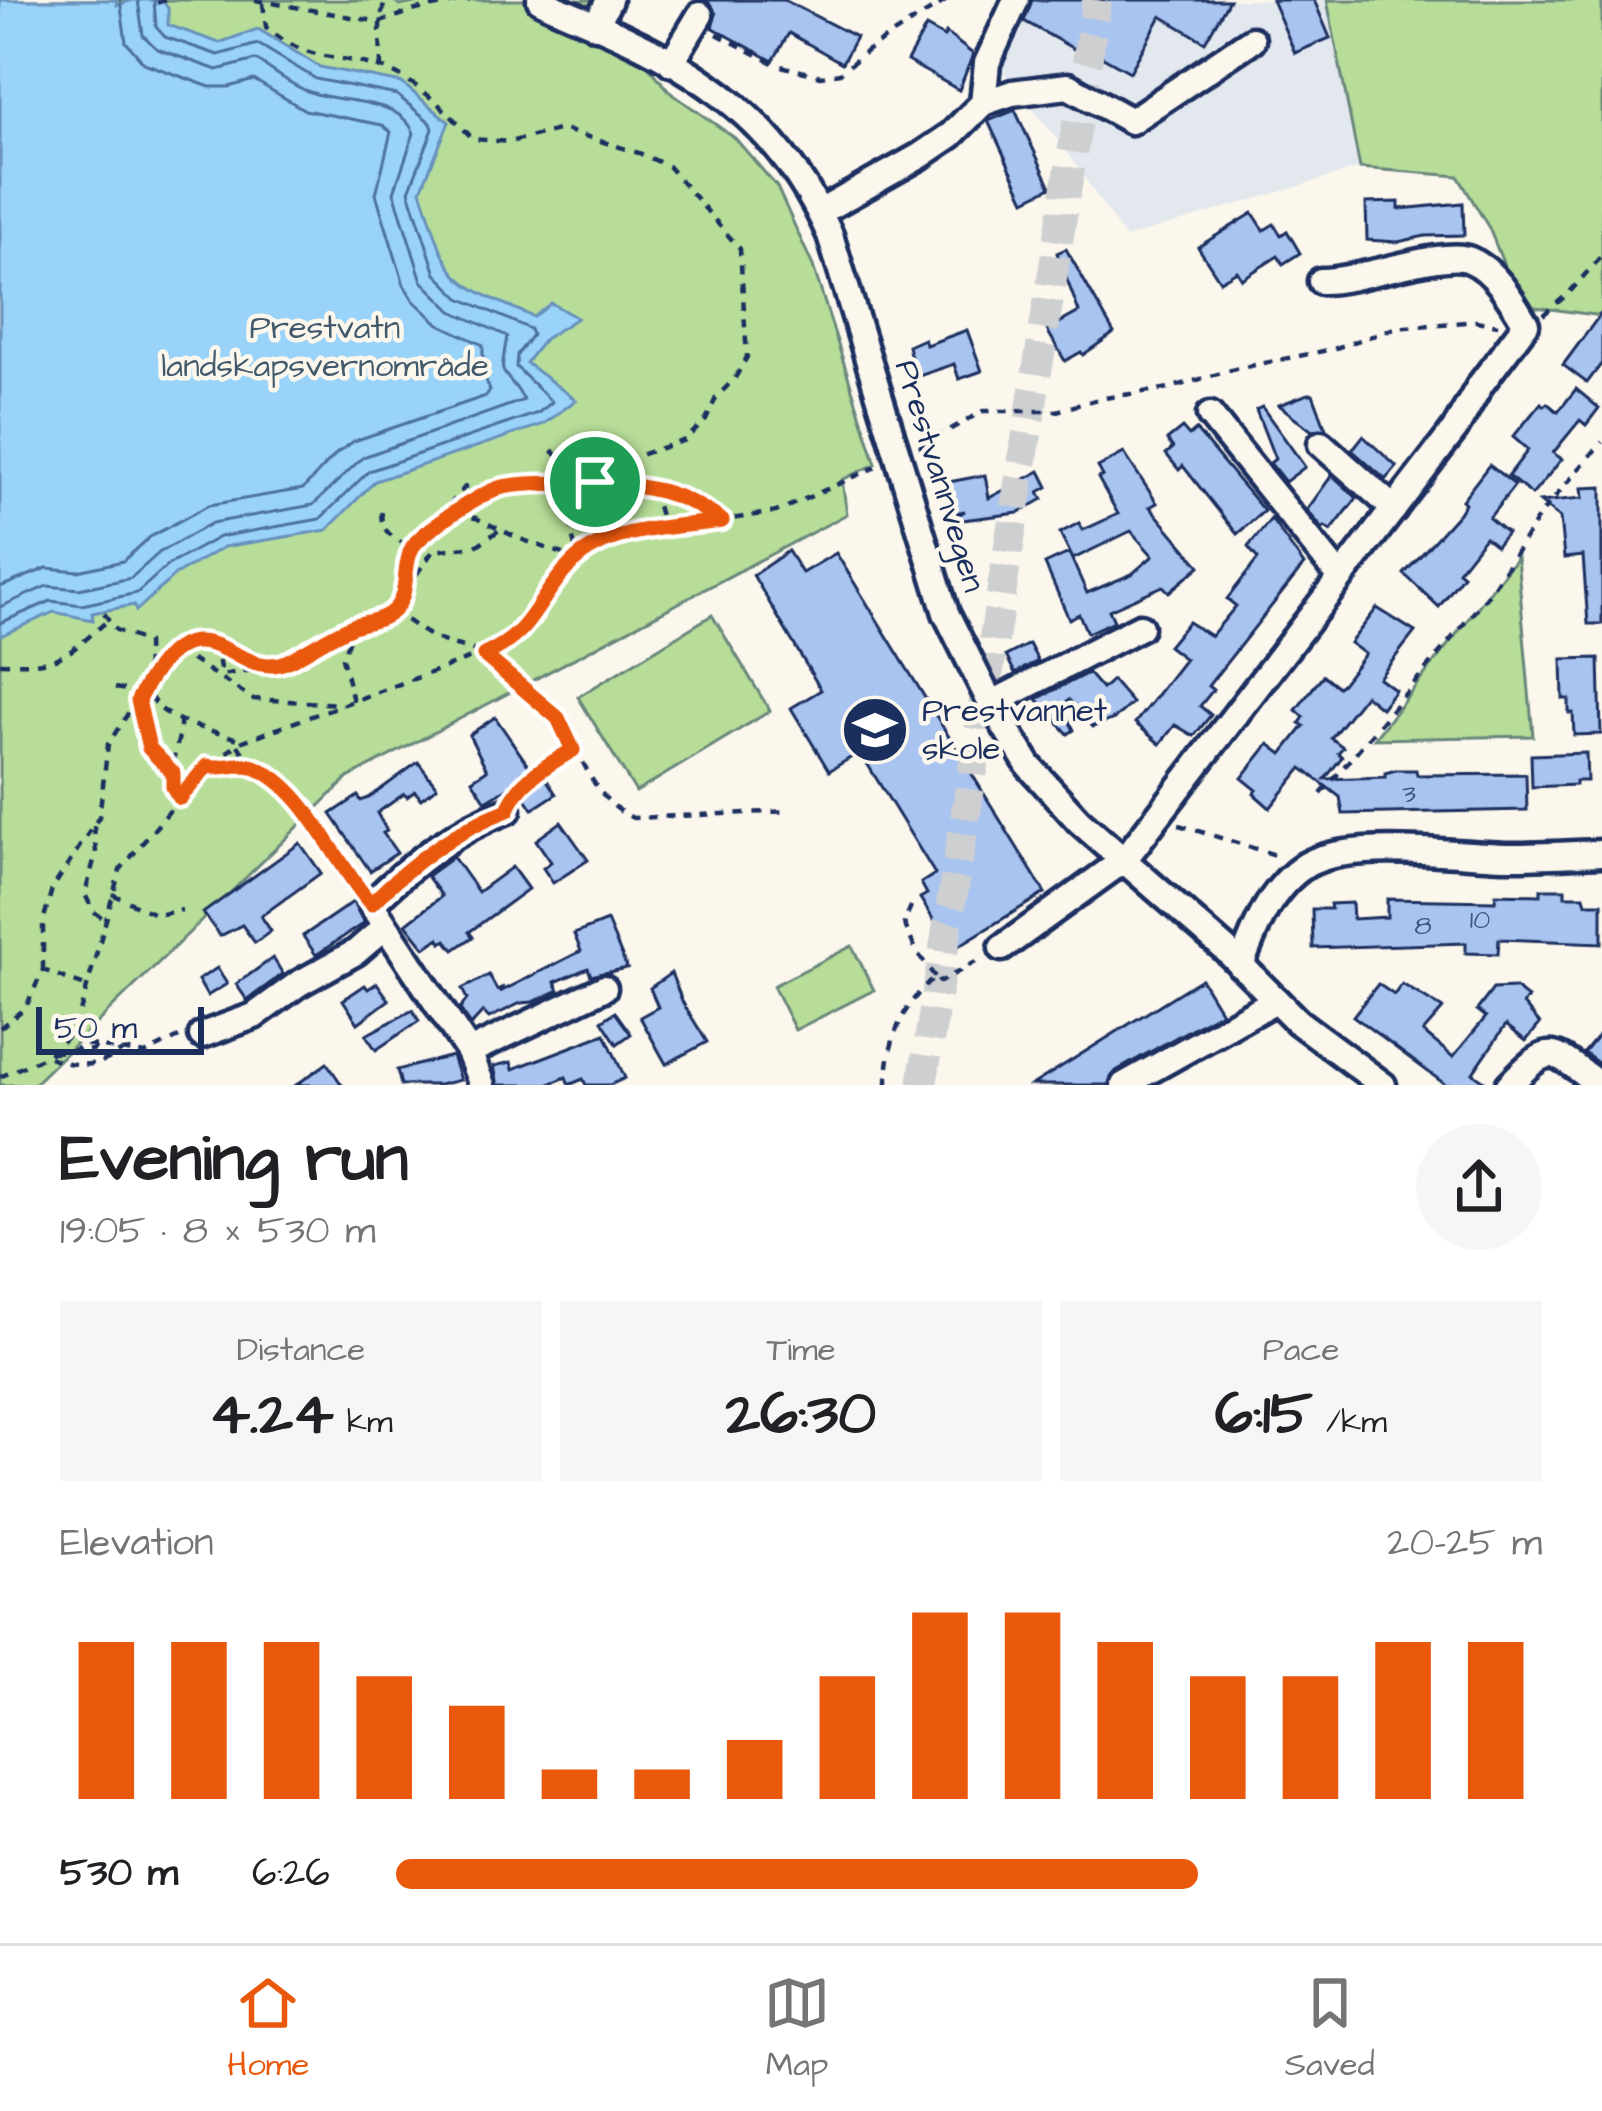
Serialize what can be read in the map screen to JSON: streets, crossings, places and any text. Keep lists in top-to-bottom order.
{
  "streets": {
    "street": ["Prestvannvegen"]
  },
  "parks": ["Prestvatn landskapsvernområde"],
  "places": {
    "school or university": ["Prestvannet skole"]
  },
  "house_numbers": ["3", "10", "8"],
  "scale_bar": "50 m",
  "page": {
    "scale": "50 m",
    "heading": ["Evening run", "19:05 · 8 × 530 m"],
    "stats": [
      ["Distance", "4.24 km"],
      ["Time", "26:30"],
      ["Pace", "6:15 /km"]
    ],
    "chart": ["Elevation", "20–25 m"],
    "list": [
      {
        "name": "530 m",
        "note": "6:26"
      }
    ],
    "tabs": ["Home", "Map", "Saved"]
  }
}
